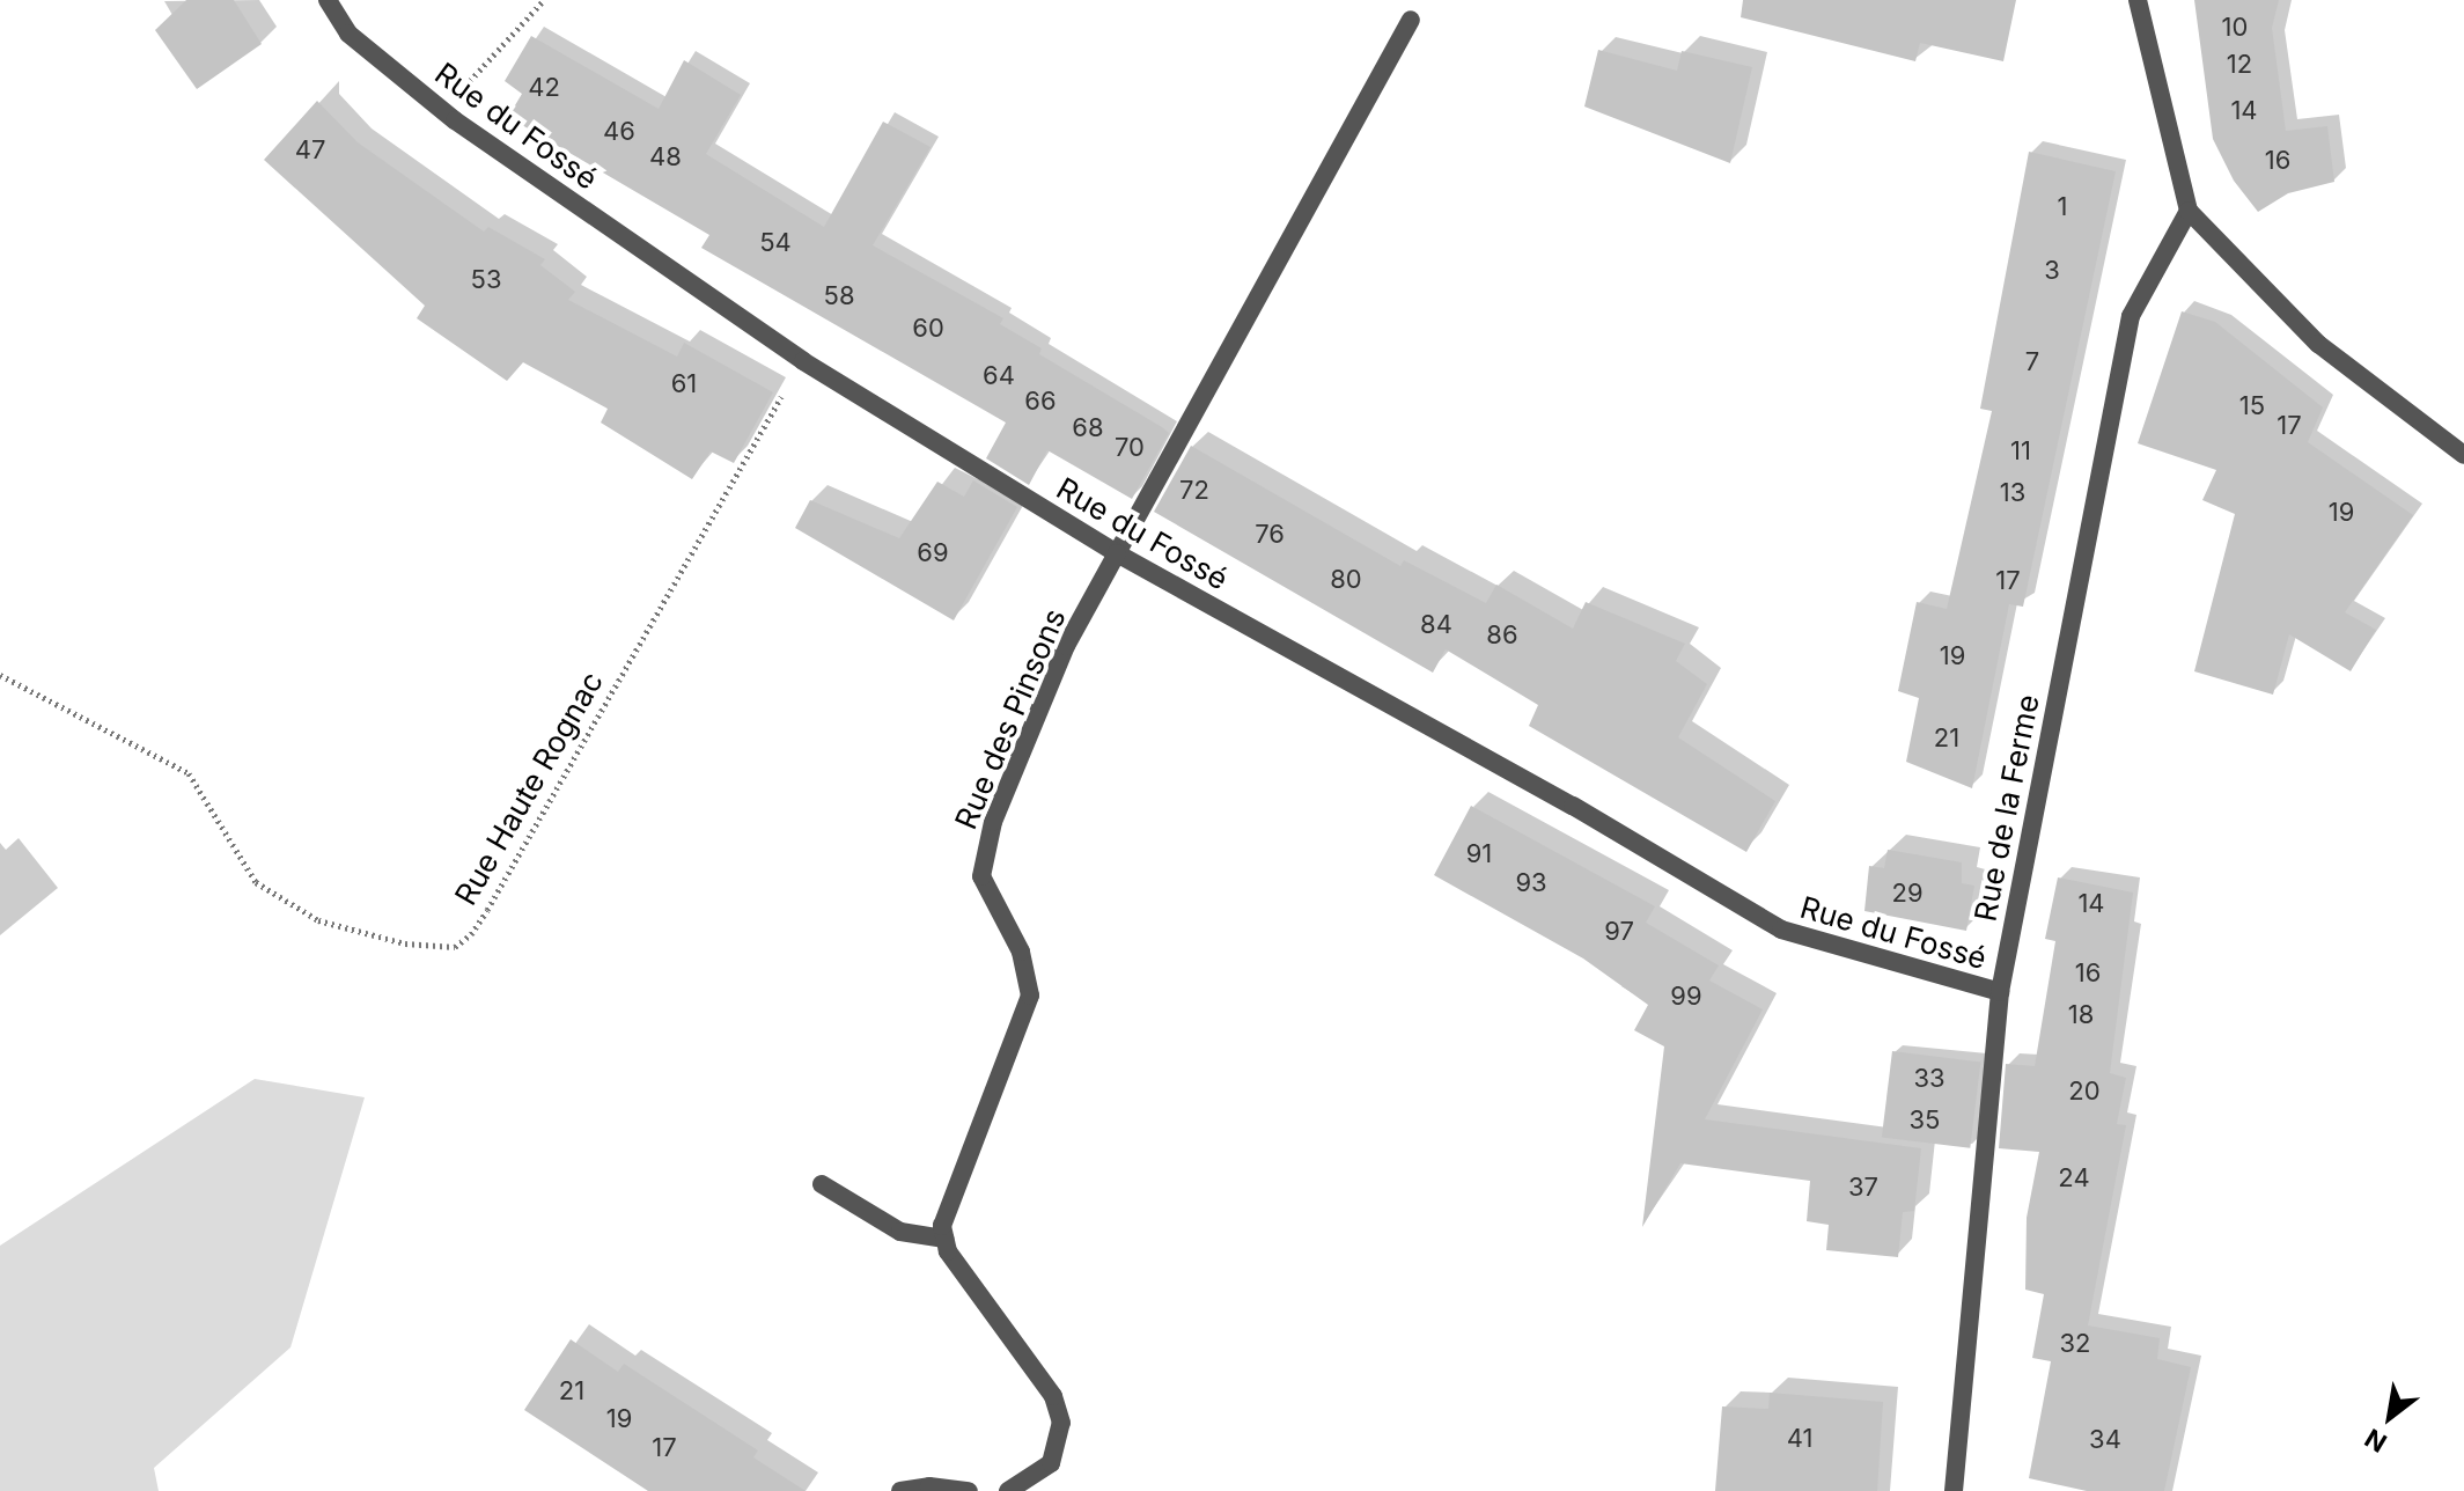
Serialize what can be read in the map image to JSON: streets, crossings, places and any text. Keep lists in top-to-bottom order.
{
  "streets": {
    "street": ["Rue du Fossé", "Rue des Pinsons", "Rue de la Ferme"],
    "path": ["Rue Haute Rognac"]
  },
  "crossings": [
    ["Rue du Fossé", "Rue des Pinsons"],
    ["Rue du Fossé", "Rue Haute Rognac"],
    ["Rue du Fossé", "Rue de la Ferme"]
  ],
  "house_numbers": [
    "10",
    "12",
    "42",
    "14",
    "46",
    "47",
    "48",
    "16",
    "1",
    "54",
    "3",
    "53",
    "58",
    "60",
    "7",
    "64",
    "61",
    "66",
    "15",
    "17",
    "68",
    "70",
    "11",
    "72",
    "13",
    "19",
    "76",
    "69",
    "80",
    "17",
    "84",
    "86",
    "19",
    "21",
    "91",
    "93",
    "29",
    "14",
    "97",
    "16",
    "99",
    "18",
    "33",
    "20",
    "35",
    "24",
    "37",
    "32",
    "21",
    "19",
    "41",
    "34",
    "17"
  ],
  "north": "bottom left"
}
